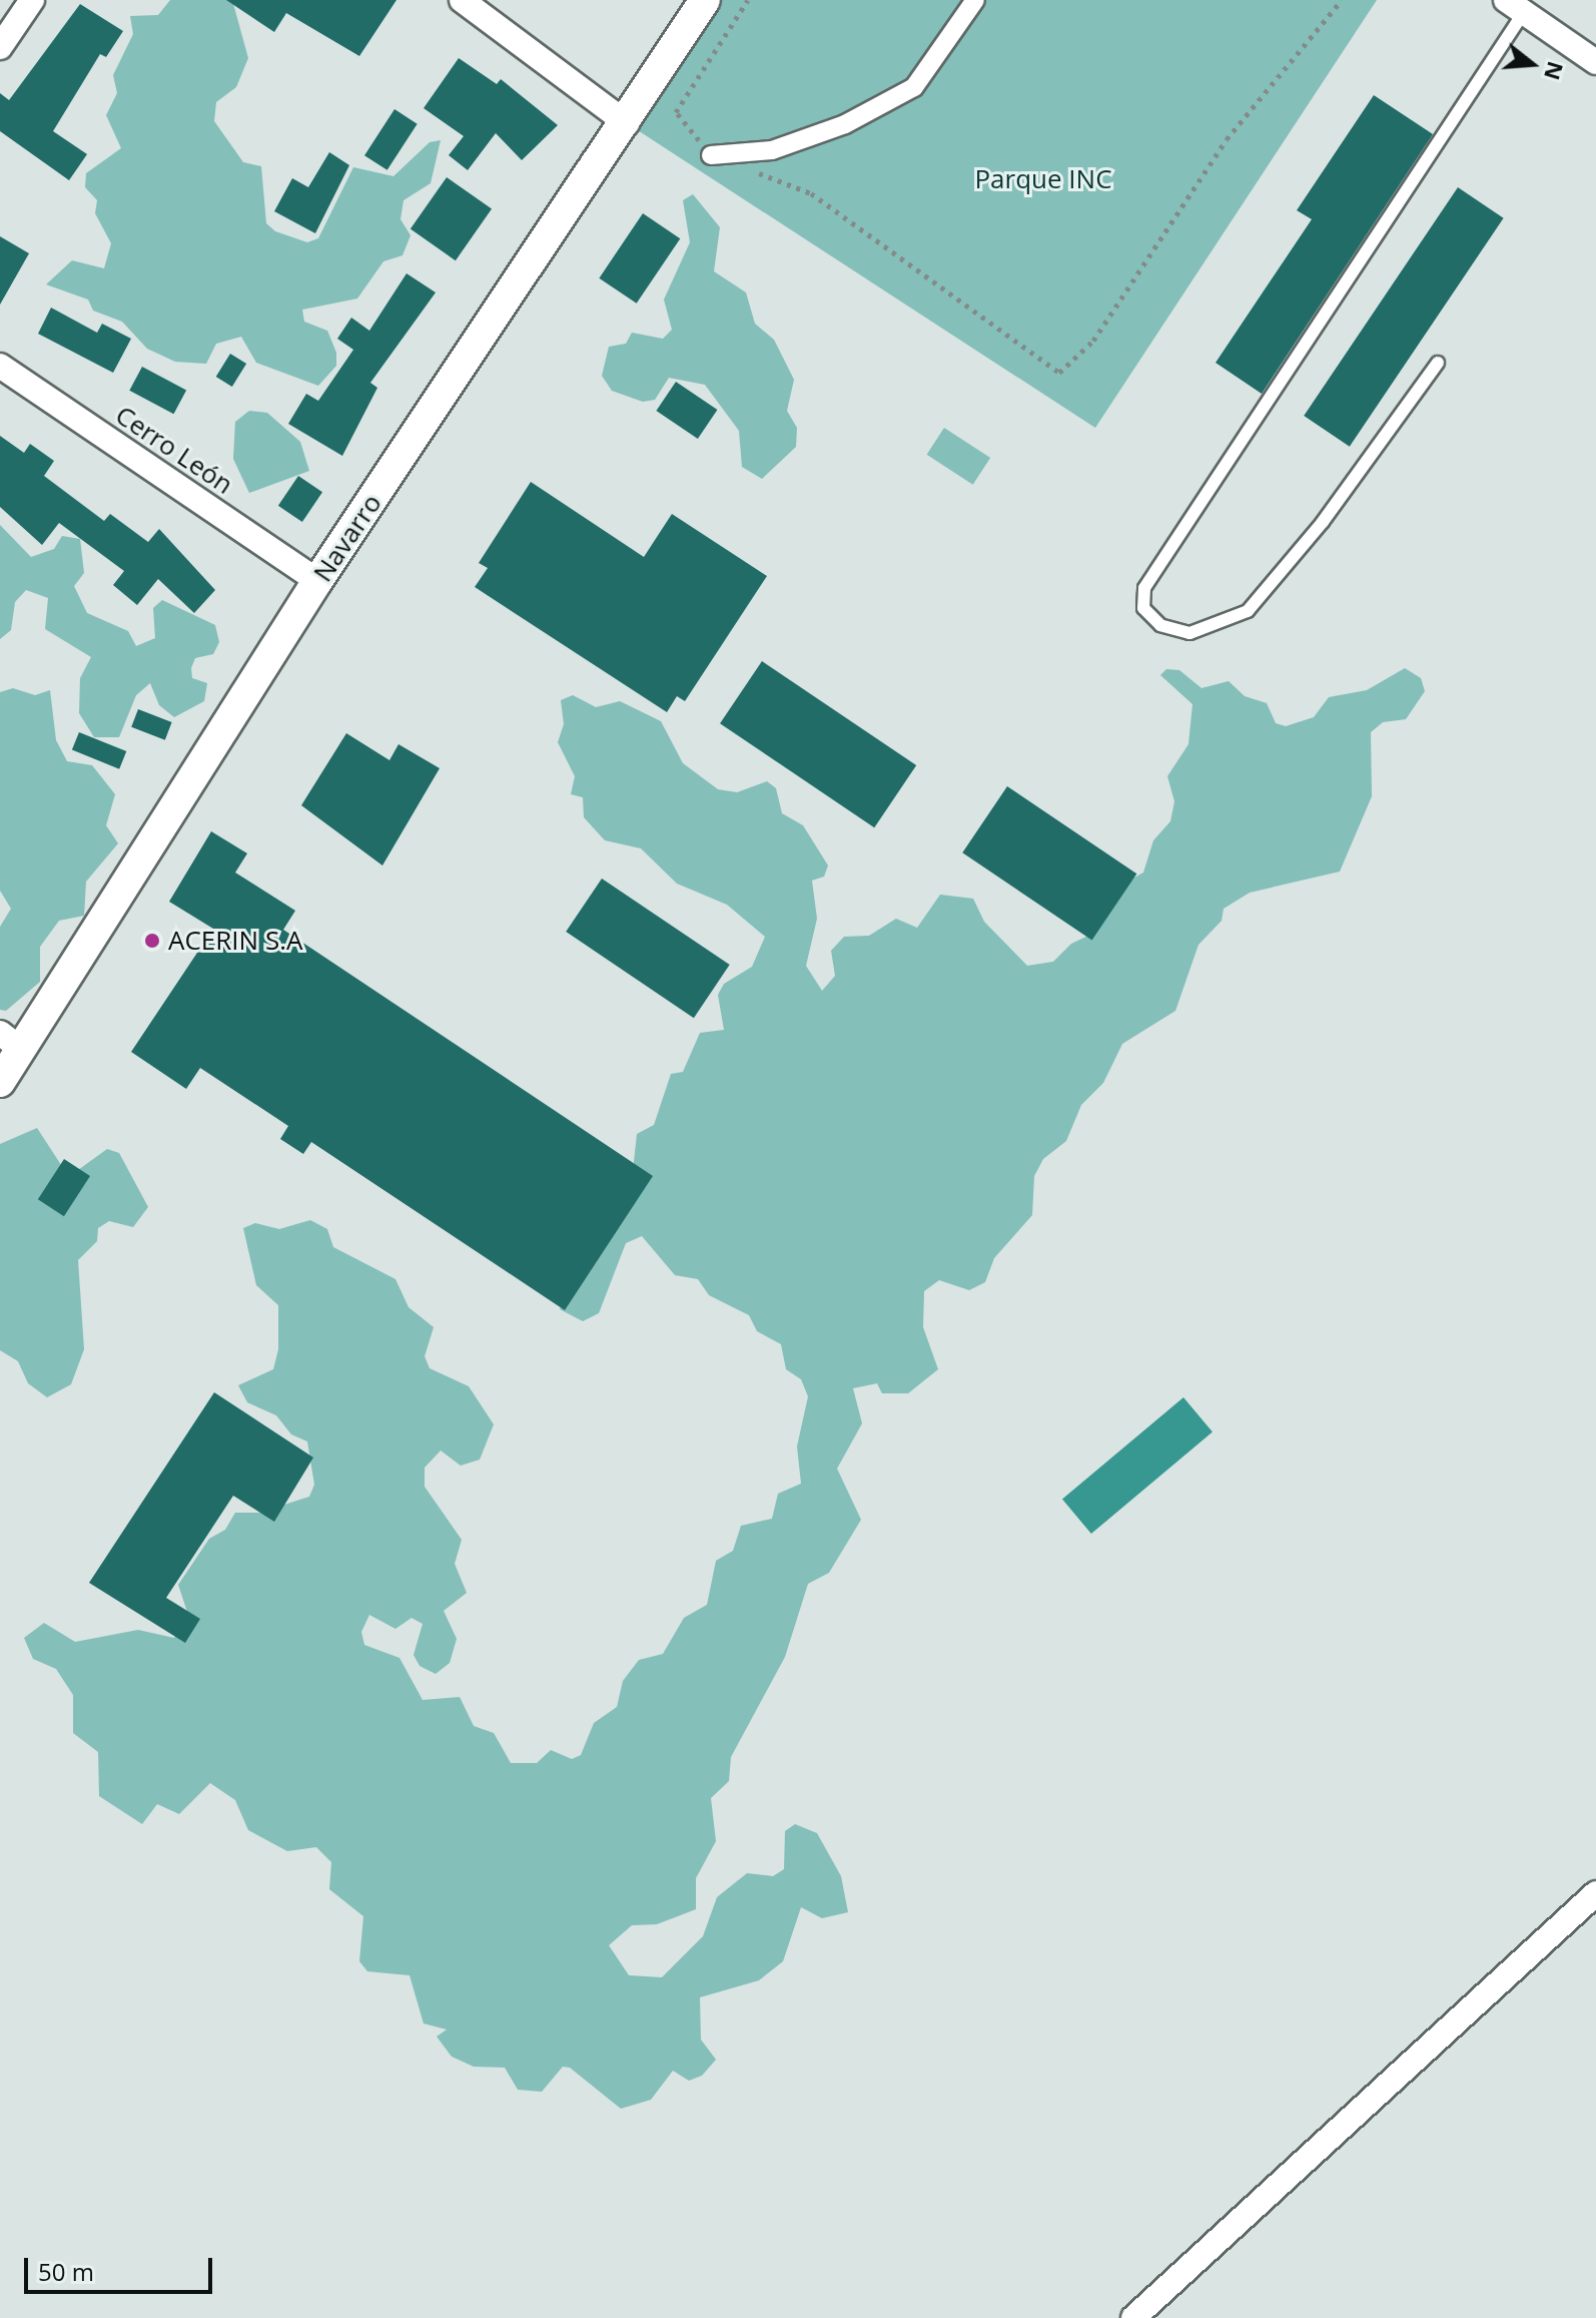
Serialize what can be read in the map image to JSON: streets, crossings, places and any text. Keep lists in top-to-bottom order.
{
  "streets": {
    "street": ["Cerro León", "Navarro"]
  },
  "crossings": [
    ["Cerro León", "Navarro"]
  ],
  "parks": ["Parque INC"],
  "places": ["ACERIN S.A"],
  "scale_bar": "50 m",
  "north": "right"
}
